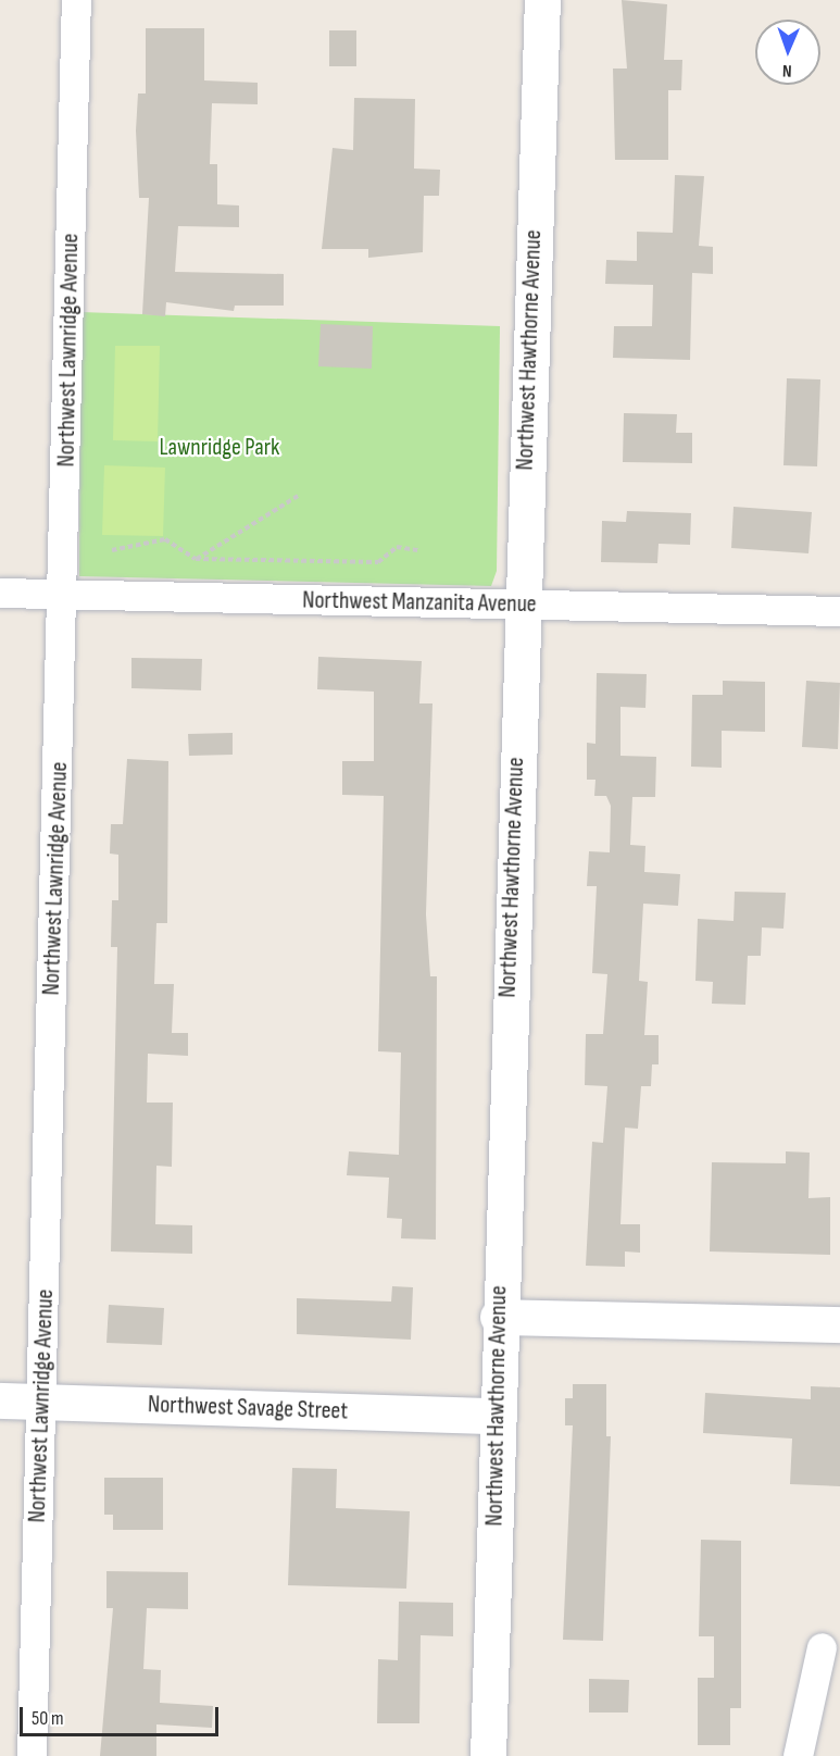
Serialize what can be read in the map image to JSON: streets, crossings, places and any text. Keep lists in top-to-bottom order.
{
  "streets": {
    "street": [
      "Northwest Lawnridge Avenue",
      "Northwest Hawthorne Avenue",
      "Northwest Manzanita Avenue",
      "Northwest Savage Street"
    ]
  },
  "crossings": [
    ["Northwest Lawnridge Avenue", "Northwest Manzanita Avenue"],
    ["Northwest Lawnridge Avenue", "Northwest Savage Street"],
    ["Northwest Hawthorne Avenue", "Northwest Manzanita Avenue"],
    ["Northwest Hawthorne Avenue", "Northwest Savage Street"]
  ],
  "parks": ["Lawnridge Park"],
  "scale_bar": "50 m",
  "north": "bottom"
}
